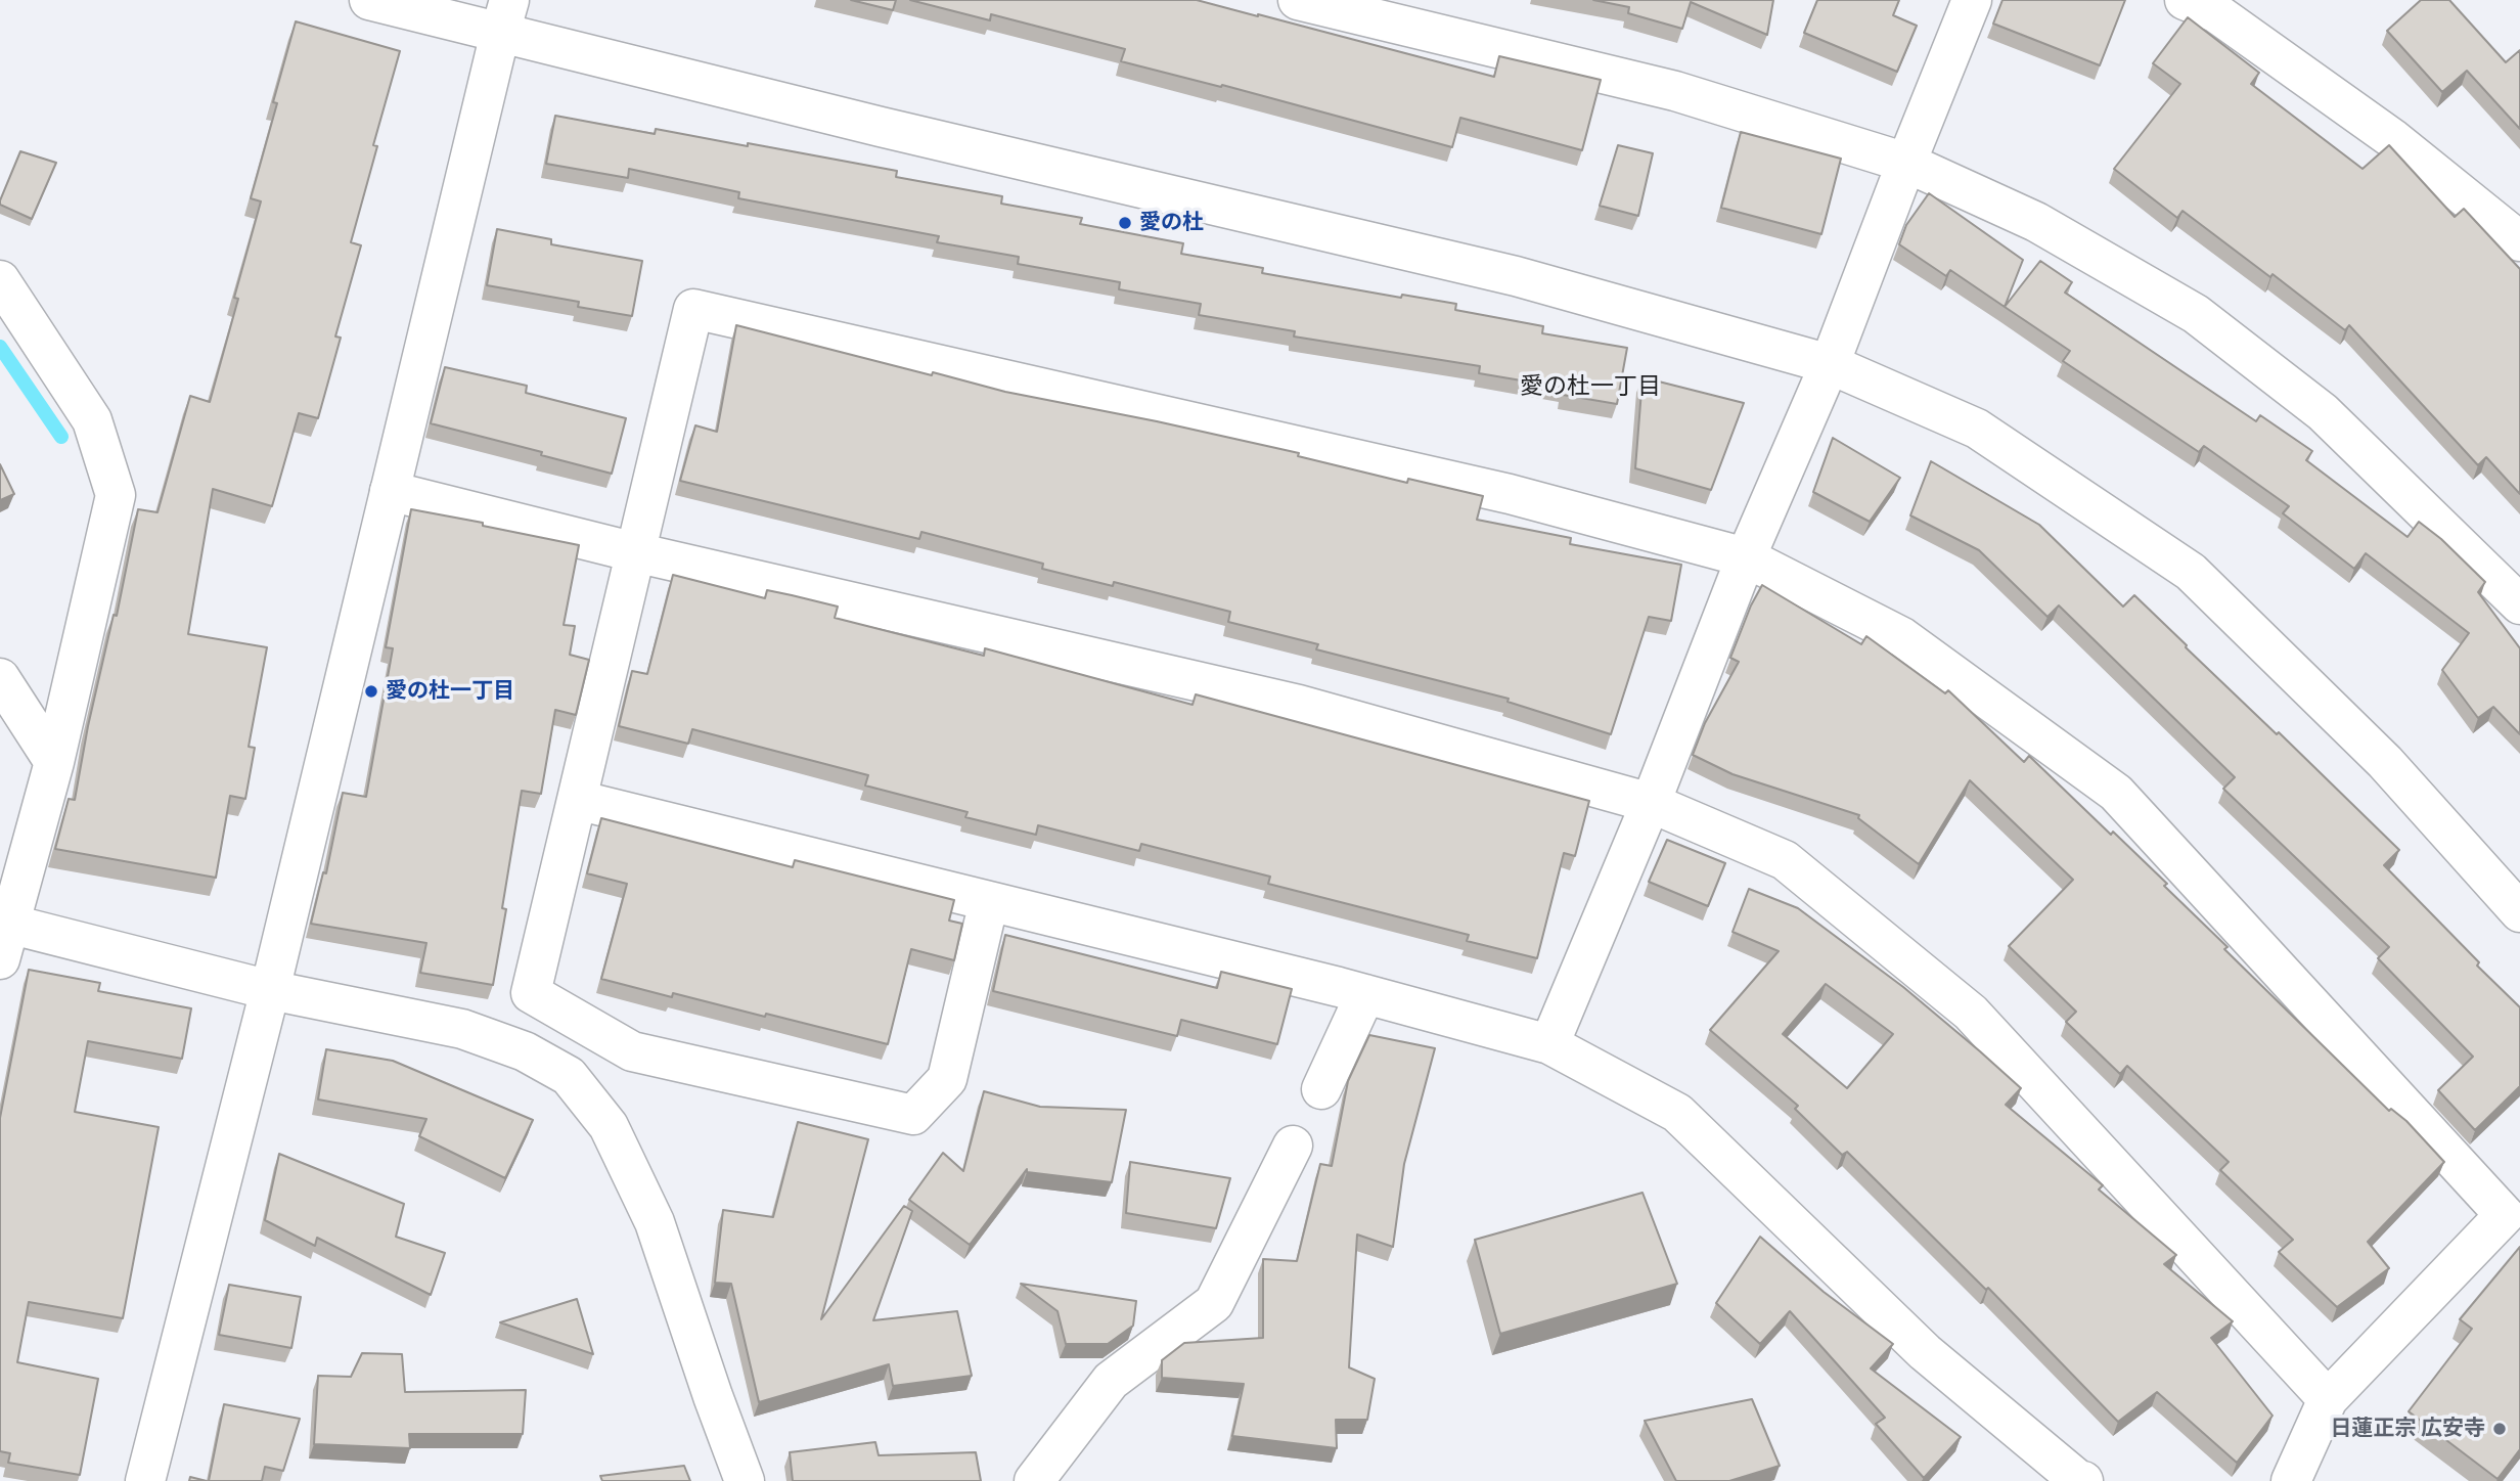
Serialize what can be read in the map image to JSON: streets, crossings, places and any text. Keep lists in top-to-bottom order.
{
  "districts": ["愛の杜一丁目"],
  "places": ["愛の杜", "愛の杜一丁目", "日蓮正宗 広安寺"]
}
